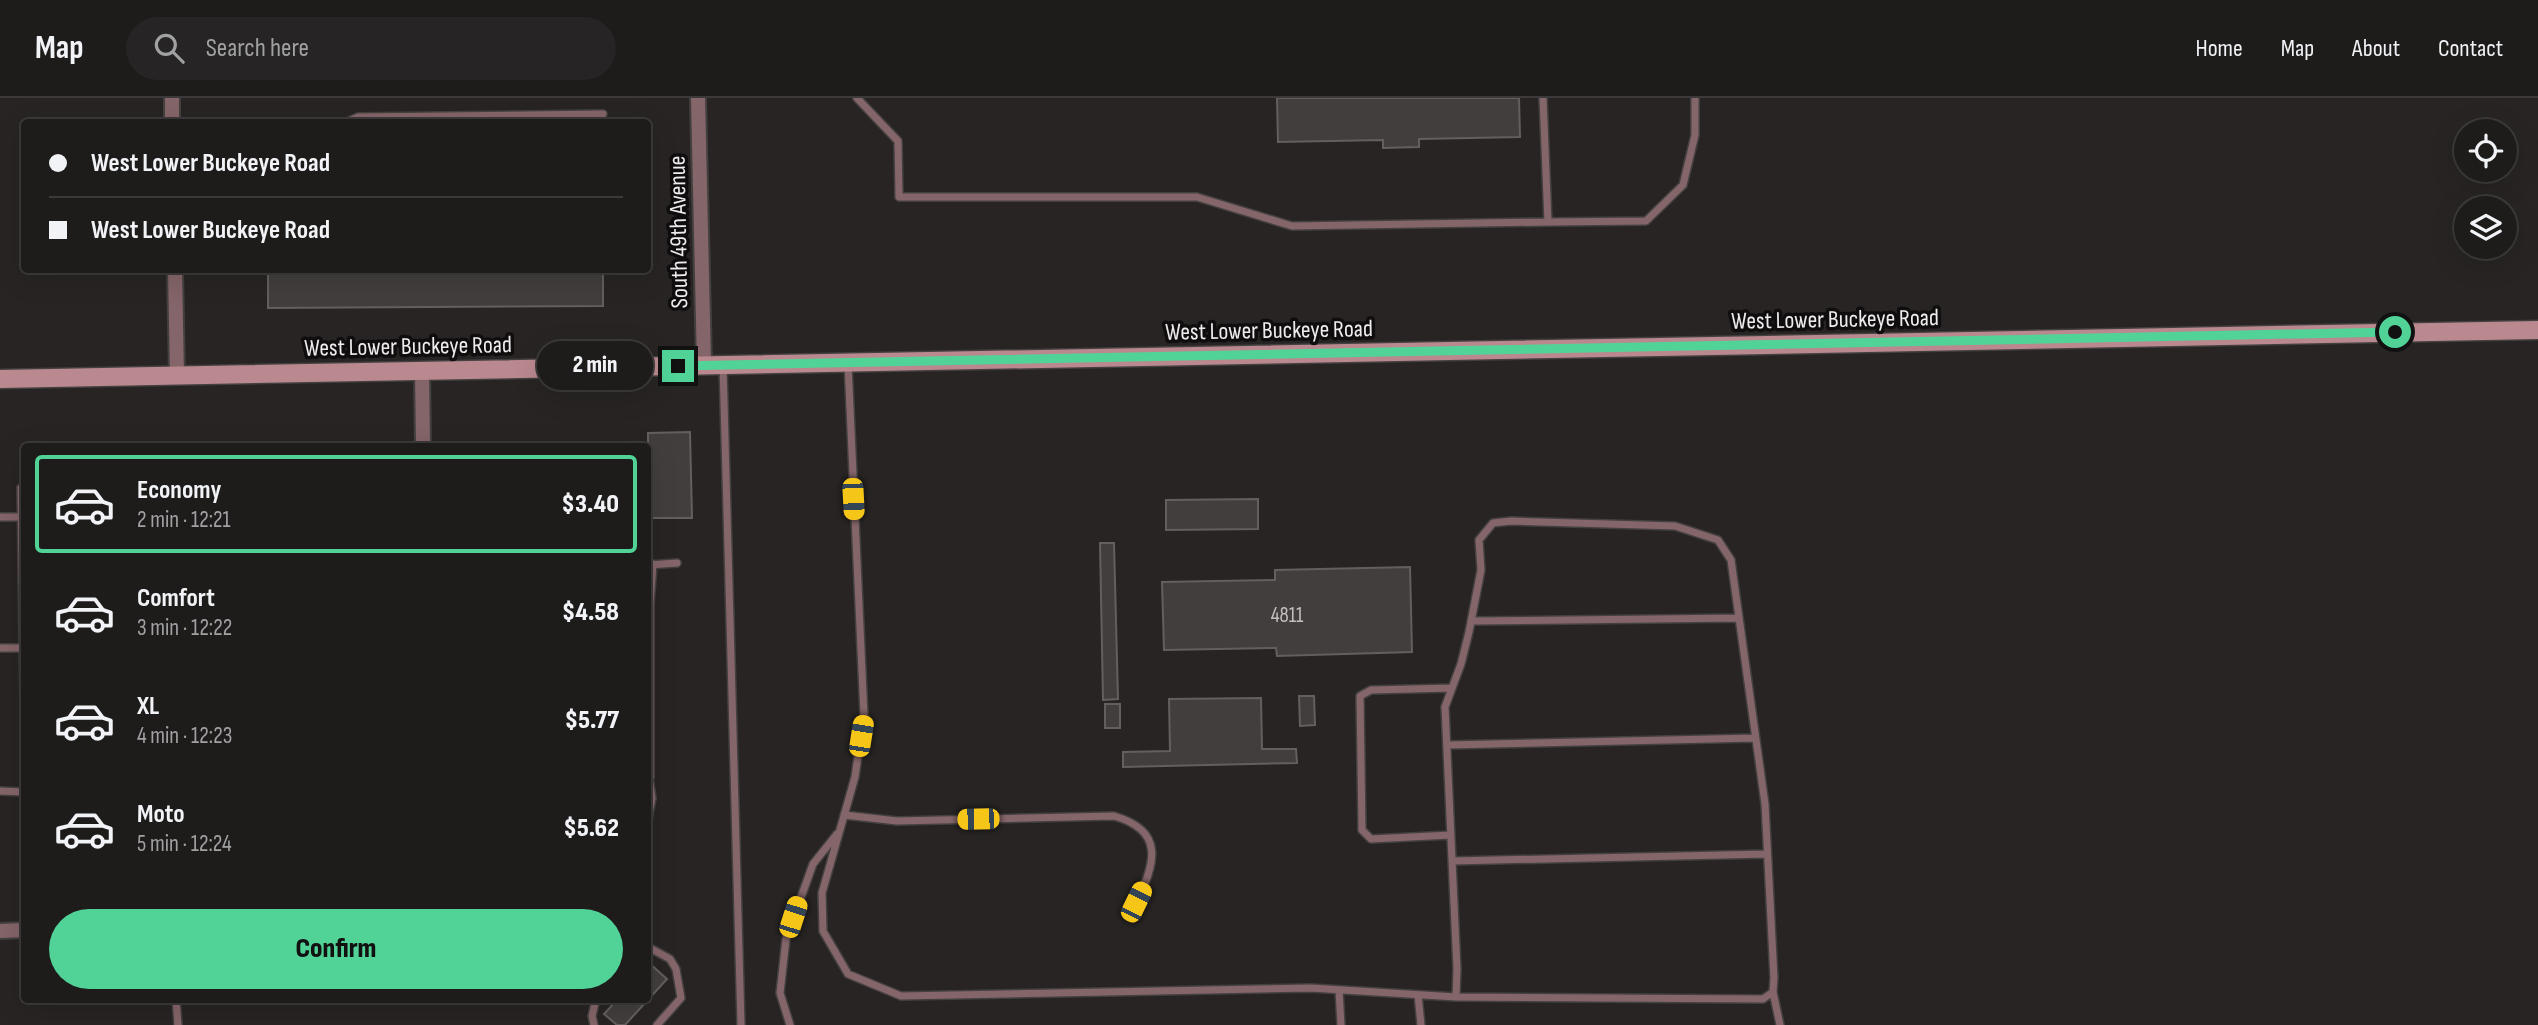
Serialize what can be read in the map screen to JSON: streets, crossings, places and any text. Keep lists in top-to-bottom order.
{
  "streets": {
    "main road": ["West Lower Buckeye Road"],
    "street": ["South 49th Avenue"]
  },
  "crossings": [
    ["South 49th Avenue", "West Lower Buckeye Road"]
  ],
  "house_numbers": ["4811"],
  "page": {
    "header": "Map",
    "search": "Search here",
    "nav": [
      "Home",
      "Map",
      "About",
      "Contact"
    ],
    "banner": ["West Lower Buckeye Road", "West Lower Buckeye Road"],
    "bubble": "2 min",
    "list": [
      {
        "name": "Economy",
        "note": "2 min · 12:21",
        "value": "$3.40"
      },
      {
        "name": "Comfort",
        "note": "3 min · 12:22",
        "value": "$4.58"
      },
      {
        "name": "XL",
        "note": "4 min · 12:23",
        "value": "$5.77"
      },
      {
        "name": "Moto",
        "note": "5 min · 12:24",
        "value": "$5.62"
      }
    ],
    "buttons": "Confirm"
  }
}
